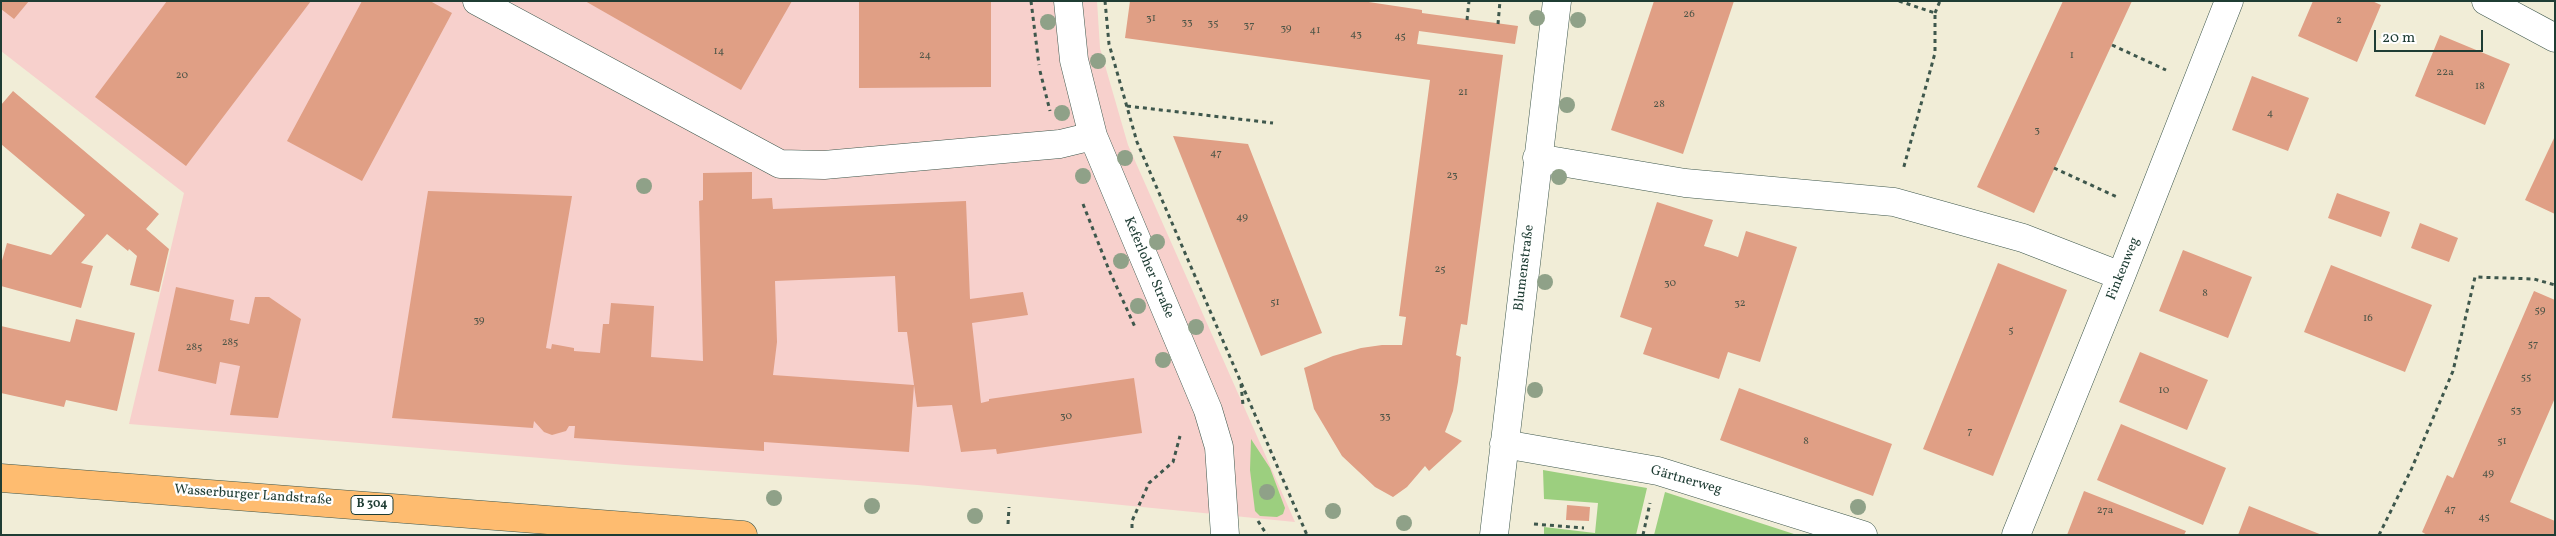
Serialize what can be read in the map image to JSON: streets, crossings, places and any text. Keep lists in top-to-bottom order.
{
  "streets": {
    "main road": ["Wasserburger Landstraße", "B 304"],
    "street": [
      "Keferloher Straße",
      "Blumenstraße",
      "Finkenweg",
      "Gärtnerweg"
    ]
  },
  "crossings": [
    ["Blumenstraße", "Gärtnerweg"]
  ],
  "house_numbers": [
    "26",
    "31",
    "2",
    "33",
    "35",
    "37",
    "39",
    "41",
    "43",
    "45",
    "14",
    "24",
    "1",
    "22a",
    "20",
    "18",
    "21",
    "28",
    "4",
    "3",
    "47",
    "23",
    "49",
    "25",
    "30",
    "8",
    "51",
    "32",
    "59",
    "16",
    "39",
    "5",
    "285",
    "57",
    "285",
    "55",
    "10",
    "53",
    "30",
    "33",
    "7",
    "8",
    "51",
    "49",
    "47",
    "27a",
    "45"
  ],
  "scale_bar": "20 m"
}
